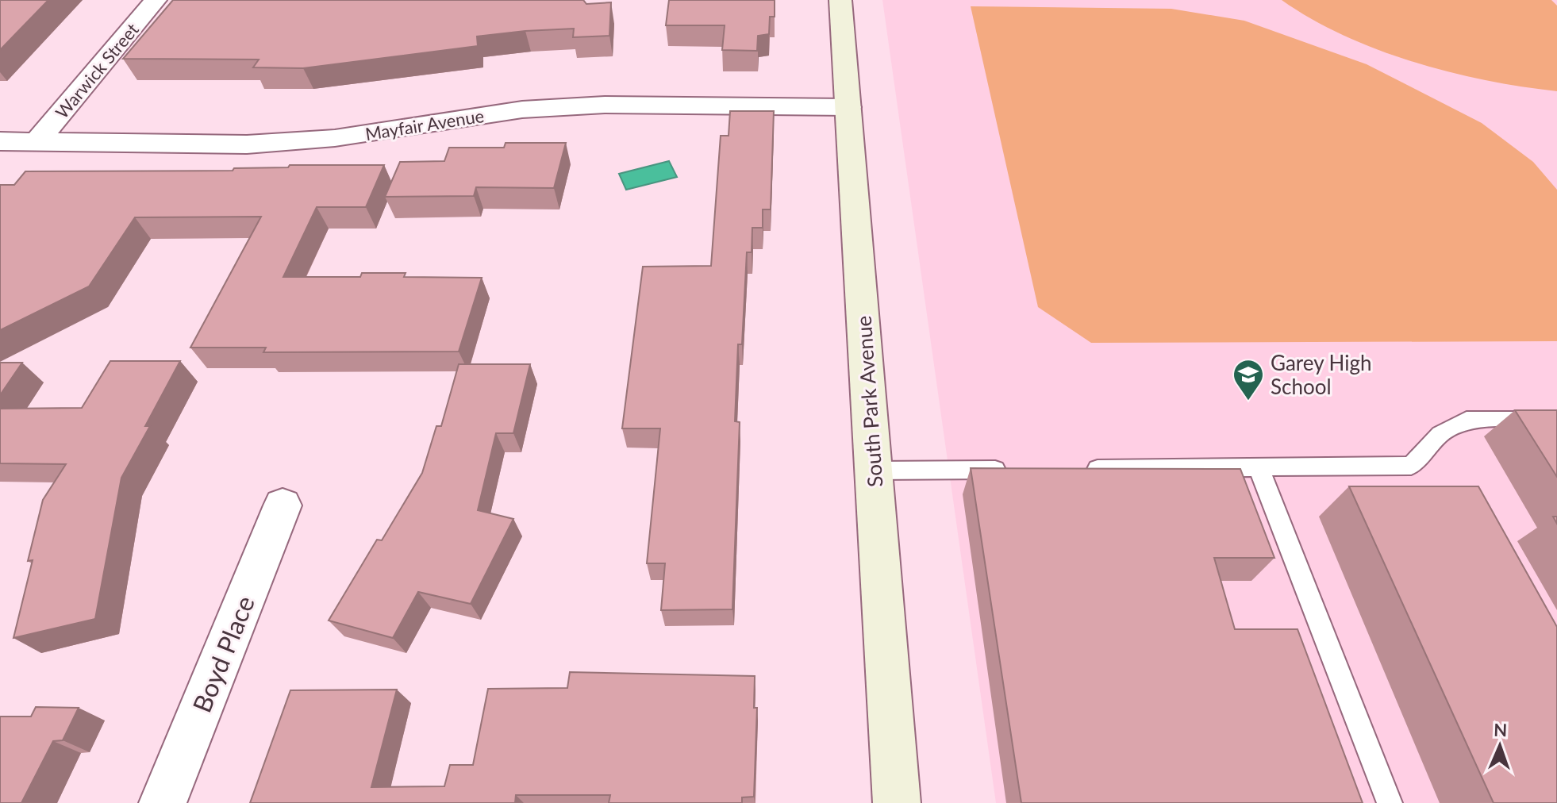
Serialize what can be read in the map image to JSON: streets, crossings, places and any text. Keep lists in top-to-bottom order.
{
  "streets": {
    "street": [
      "Warwick Street",
      "Mayfair Avenue",
      "South Park Avenue",
      "Boyd Place"
    ]
  },
  "crossings": [
    ["Warwick Street", "Mayfair Avenue"],
    ["Mayfair Avenue", "South Park Avenue"]
  ],
  "places": {
    "school or university": ["Garey High School"]
  },
  "north": "top"
}
